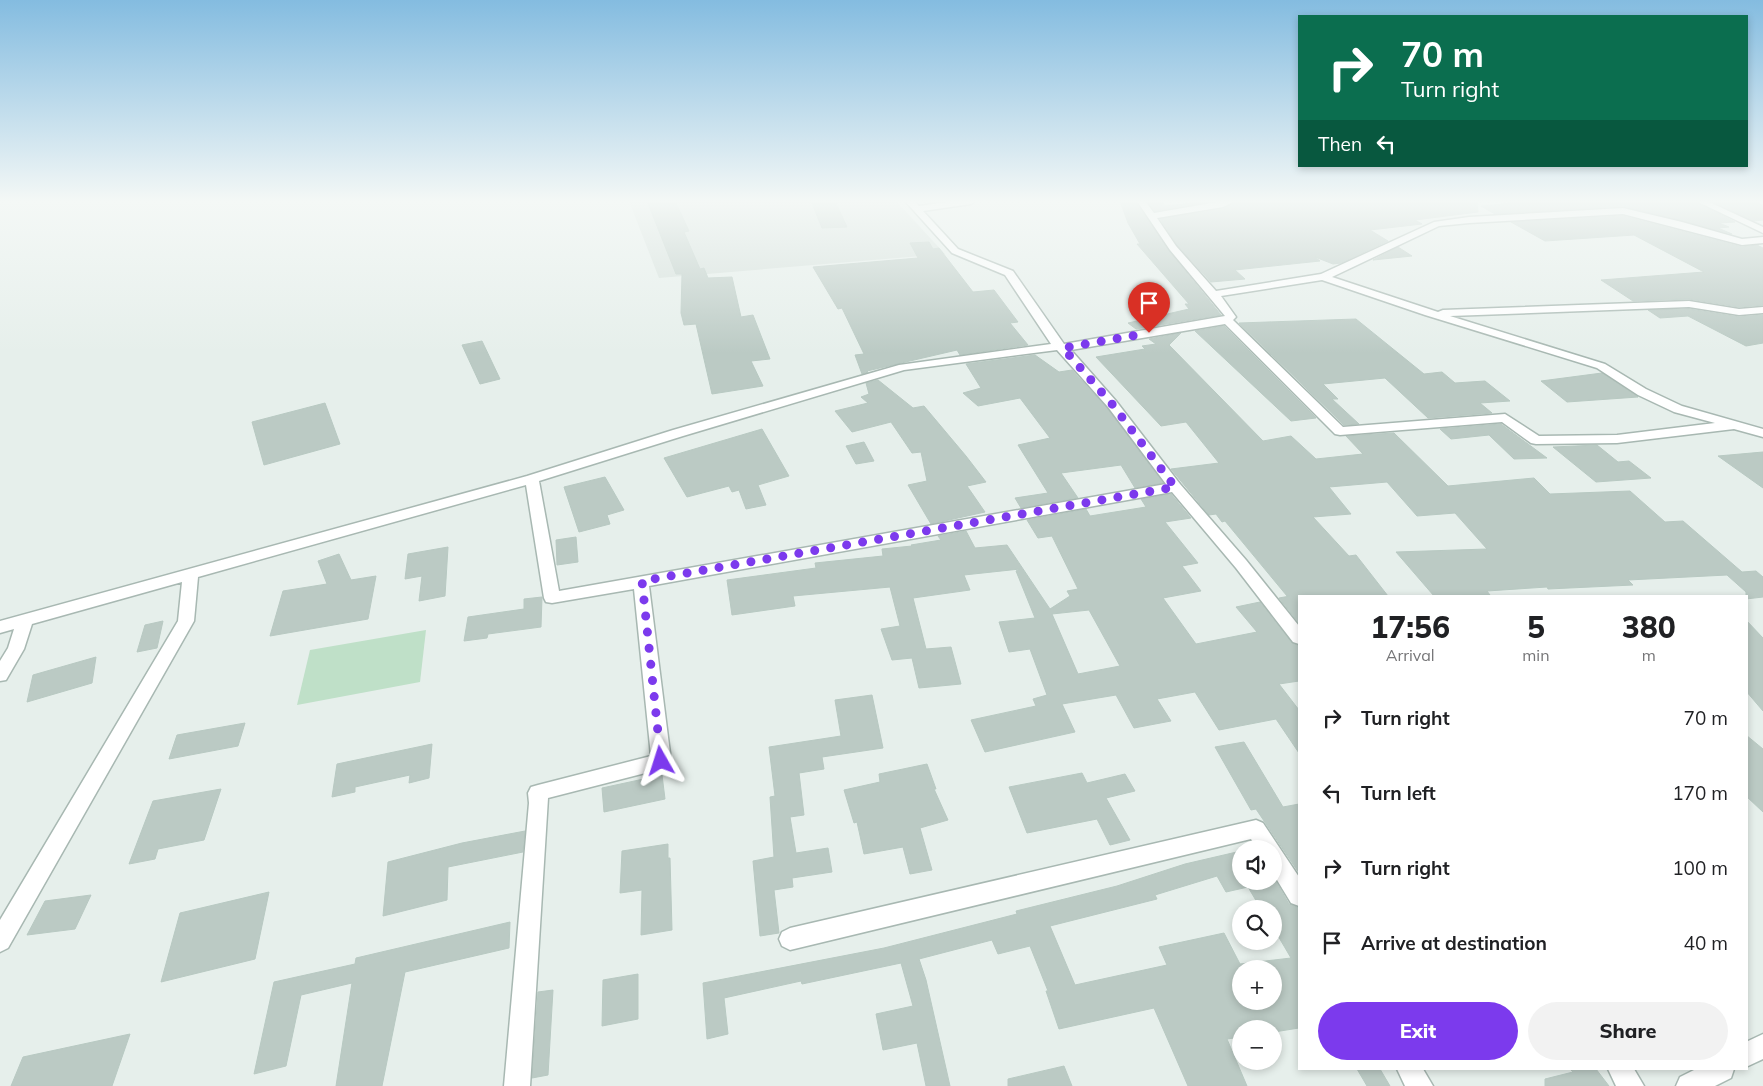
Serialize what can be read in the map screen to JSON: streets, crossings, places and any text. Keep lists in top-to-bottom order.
{
  "page": {
    "turn": ["70 m", "Turn right"],
    "then": "Then",
    "eta": [
      "17:56",
      "Arrival",
      "5",
      "min",
      "380",
      "m"
    ],
    "list": [
      {
        "name": "Turn right",
        "value": "70 m"
      },
      {
        "name": "Turn left",
        "value": "170 m"
      },
      {
        "name": "Turn right",
        "value": "100 m"
      },
      {
        "name": "Arrive at destination",
        "value": "40 m"
      }
    ],
    "map_buttons": ["+", "−"],
    "buttons": ["Exit", "Share"]
  }
}
